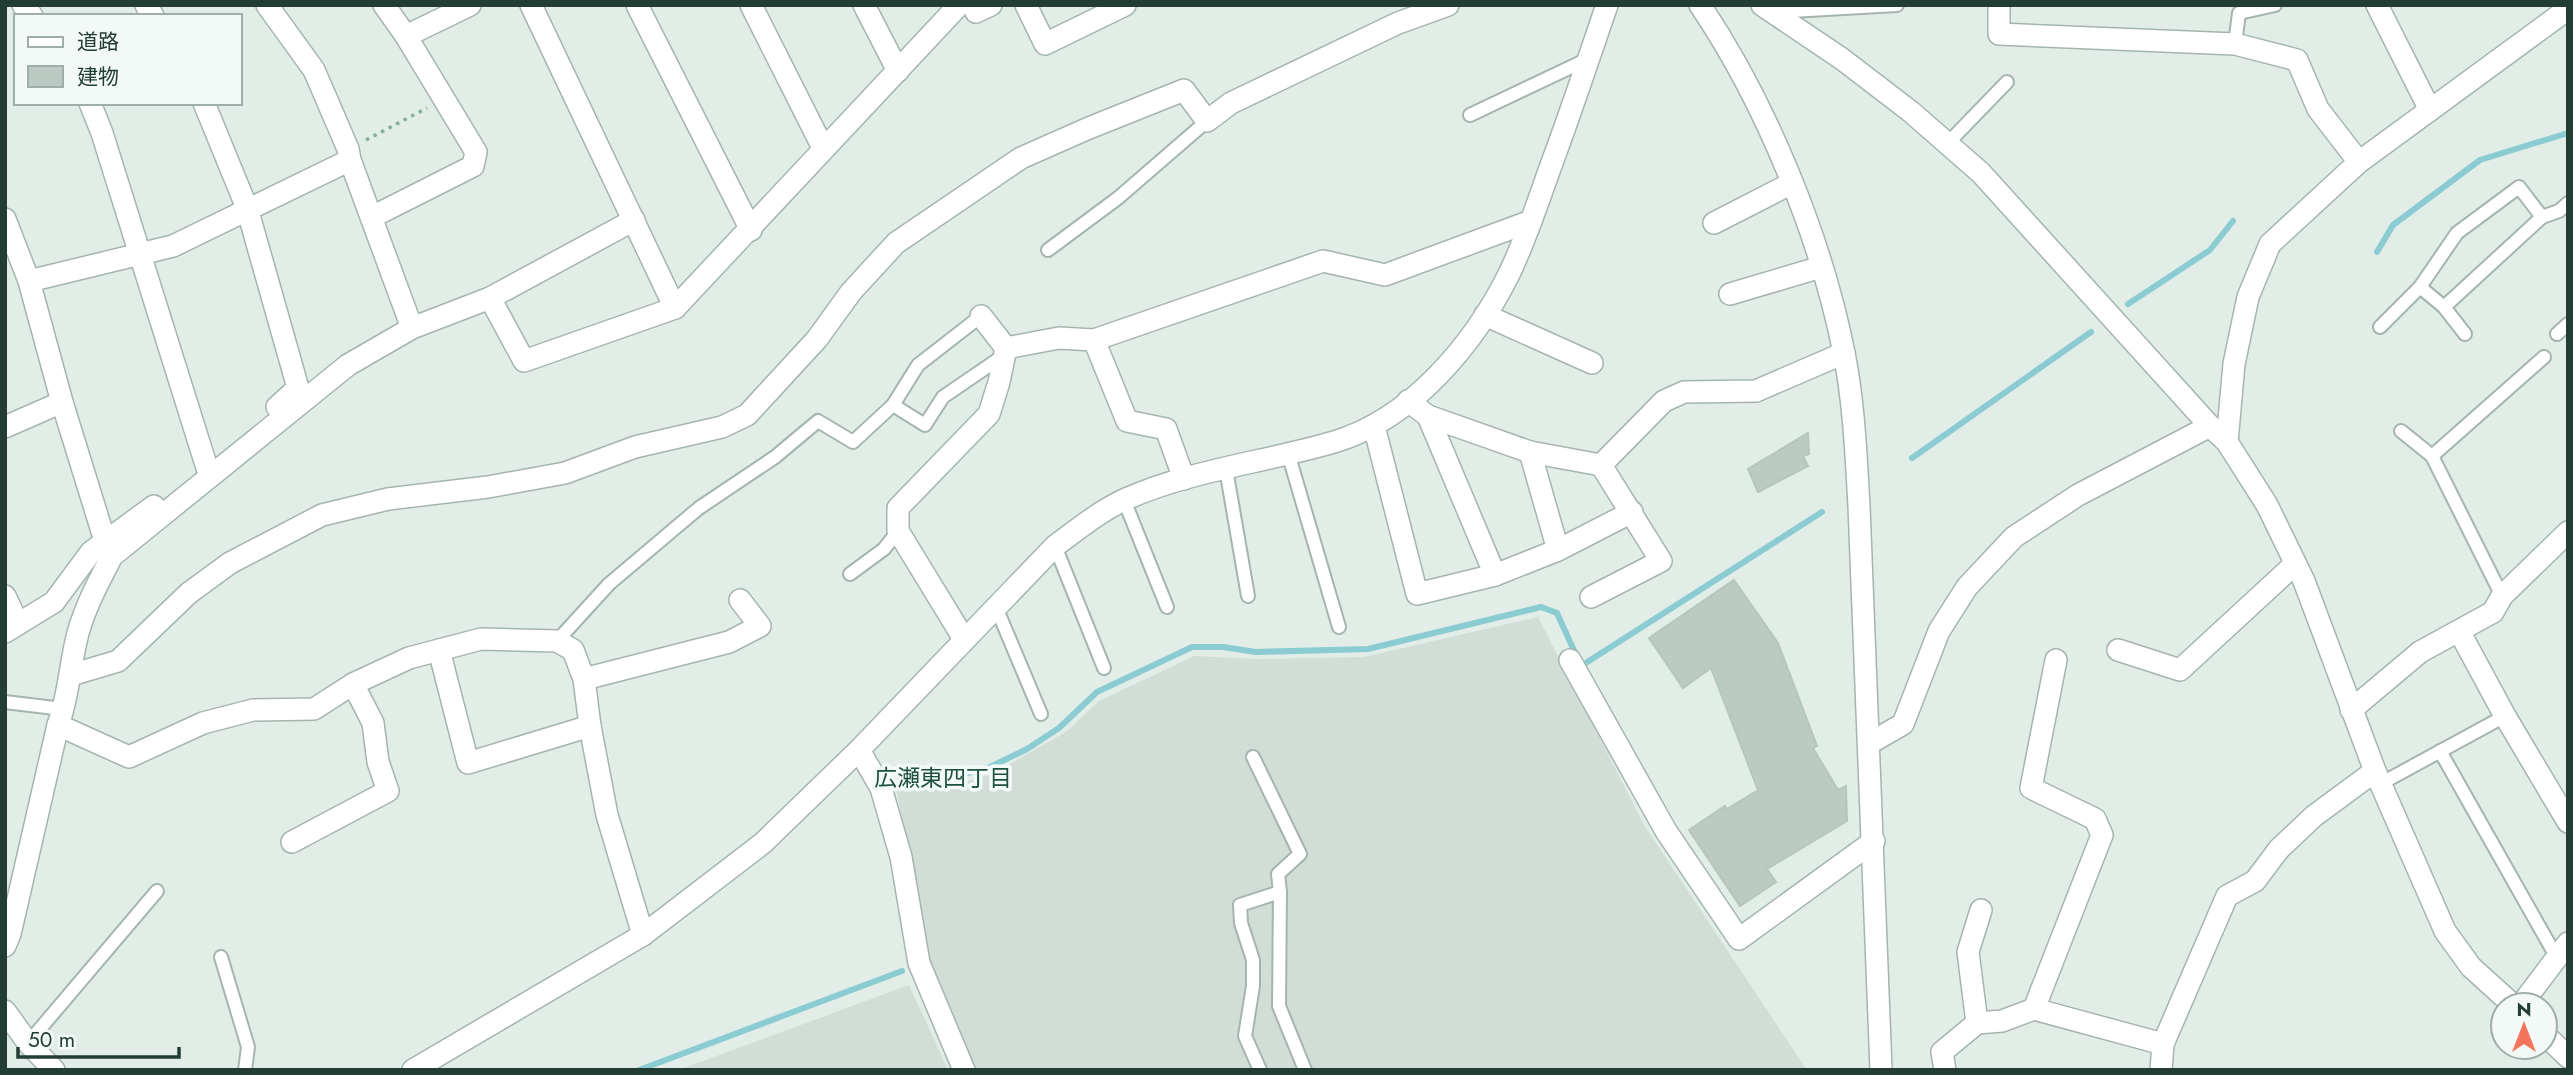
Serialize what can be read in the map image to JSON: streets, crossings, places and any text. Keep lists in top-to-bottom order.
{
  "districts": ["広瀬東四丁目"],
  "legend": ["道路", "建物"],
  "scale_bar": "50 m",
  "north": "top"
}
